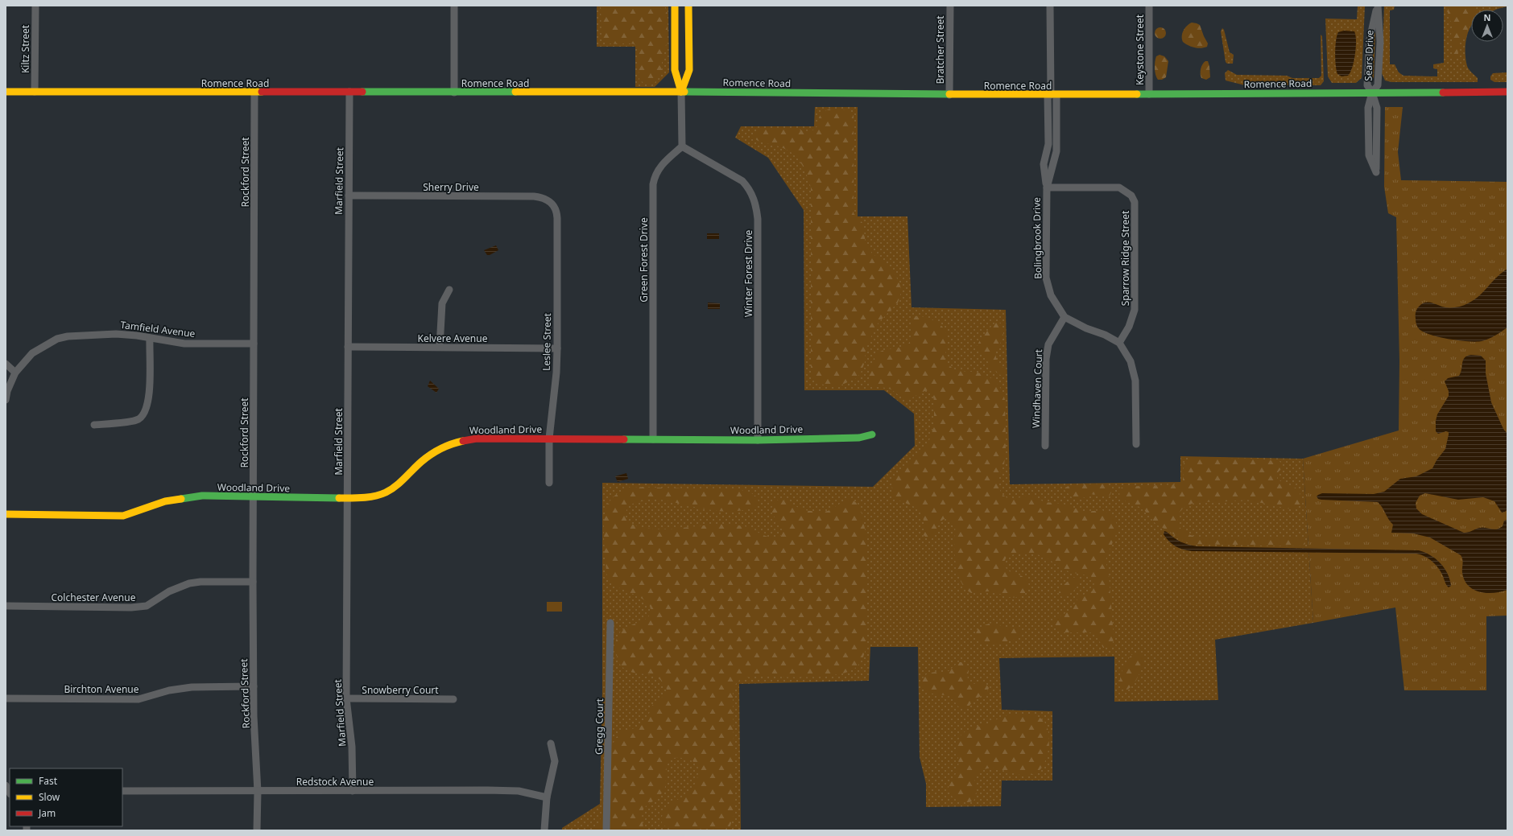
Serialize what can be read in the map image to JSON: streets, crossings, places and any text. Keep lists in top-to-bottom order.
{
  "streets": {
    "street": [
      "Kiltz Street",
      "Bratcher Street",
      "Keystone Street",
      "Sears Drive",
      "Romence Road",
      "Rockford Street",
      "Marfield Street",
      "Sherry Drive",
      "Bolingbrook Drive",
      "Sparrow Ridge Street",
      "Green Forest Drive",
      "Winter Forest Drive",
      "Tamfield Avenue",
      "Kelvere Avenue",
      "Leslee Street",
      "Windhaven Court",
      "Woodland Drive",
      "Colchester Avenue",
      "Birchton Avenue",
      "Snowberry Court",
      "Gregg Court",
      "Redstock Avenue"
    ]
  },
  "crossings": [
    ["Kiltz Street", "Romence Road"],
    ["Bratcher Street", "Romence Road"],
    ["Keystone Street", "Romence Road"],
    ["Sears Drive", "Romence Road"],
    ["Romence Road", "Rockford Street"],
    ["Romence Road", "Marfield Street"],
    ["Romence Road", "Bolingbrook Drive"],
    ["Rockford Street", "Tamfield Avenue"],
    ["Rockford Street", "Woodland Drive"],
    ["Rockford Street", "Colchester Avenue"],
    ["Rockford Street", "Birchton Avenue"],
    ["Rockford Street", "Redstock Avenue"],
    ["Marfield Street", "Sherry Drive"],
    ["Marfield Street", "Kelvere Avenue"],
    ["Marfield Street", "Woodland Drive"],
    ["Marfield Street", "Snowberry Court"],
    ["Marfield Street", "Redstock Avenue"],
    ["Sherry Drive", "Leslee Street"],
    ["Bolingbrook Drive", "Sparrow Ridge Street"],
    ["Bolingbrook Drive", "Windhaven Court"],
    ["Green Forest Drive", "Winter Forest Drive"],
    ["Green Forest Drive", "Woodland Drive"],
    ["Winter Forest Drive", "Woodland Drive"],
    ["Kelvere Avenue", "Leslee Street"],
    ["Leslee Street", "Woodland Drive"]
  ],
  "legend": ["Fast", "Slow", "Jam"],
  "north": "top"
}
